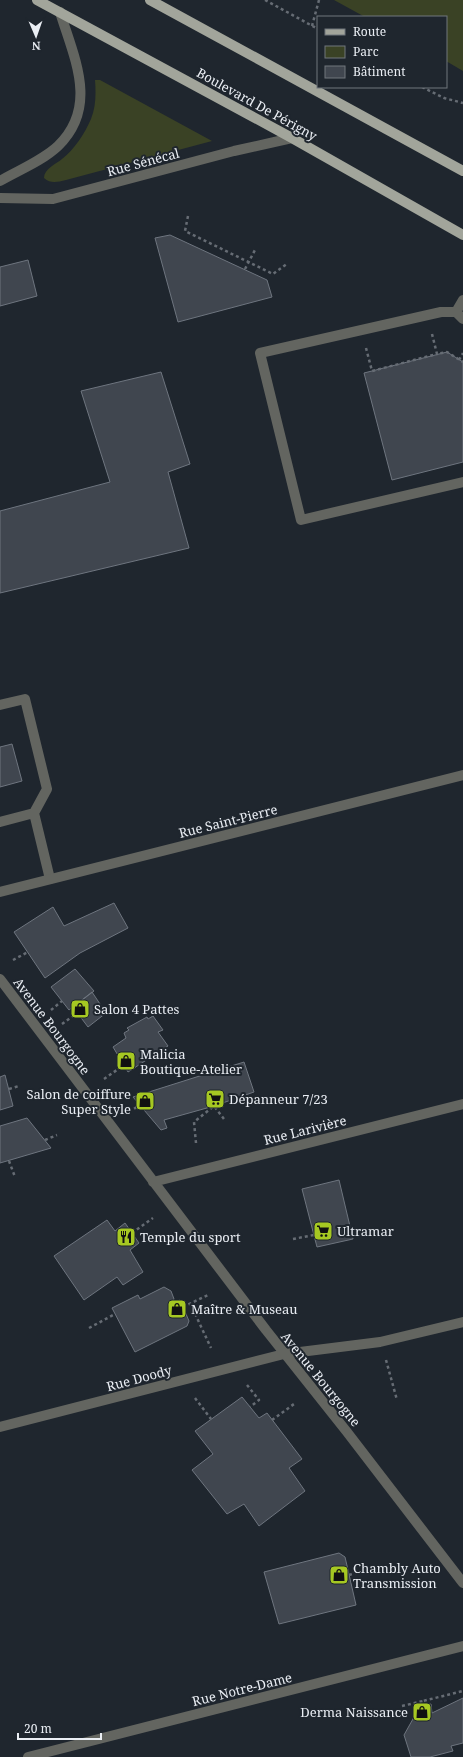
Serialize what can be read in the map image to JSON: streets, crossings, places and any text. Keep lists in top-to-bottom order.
{
  "streets": {
    "main road": ["Boulevard De Périgny"],
    "street": [
      "Rue Sénécal",
      "Rue Saint-Pierre",
      "Avenue Bourgogne",
      "Rue Larivière",
      "Rue Doody",
      "Rue Notre-Dame"
    ]
  },
  "crossings": [
    ["Boulevard De Périgny", "Rue Sénécal"],
    ["Avenue Bourgogne", "Rue Larivière"],
    ["Avenue Bourgogne", "Rue Doody"]
  ],
  "places": {
    "shop": [
      "Salon 4 Pattes",
      "Malicia Boutique-Atelier",
      "Salon de coiffure Super Style",
      "Maître & Museau",
      "Chambly Auto Transmission",
      "Derma Naissance"
    ],
    "supermarket": ["Dépanneur 7/23", "Ultramar"],
    "restaurant": ["Temple du sport"]
  },
  "legend": ["Route", "Parc", "Bâtiment"],
  "scale_bar": "20 m",
  "north": "bottom"
}
